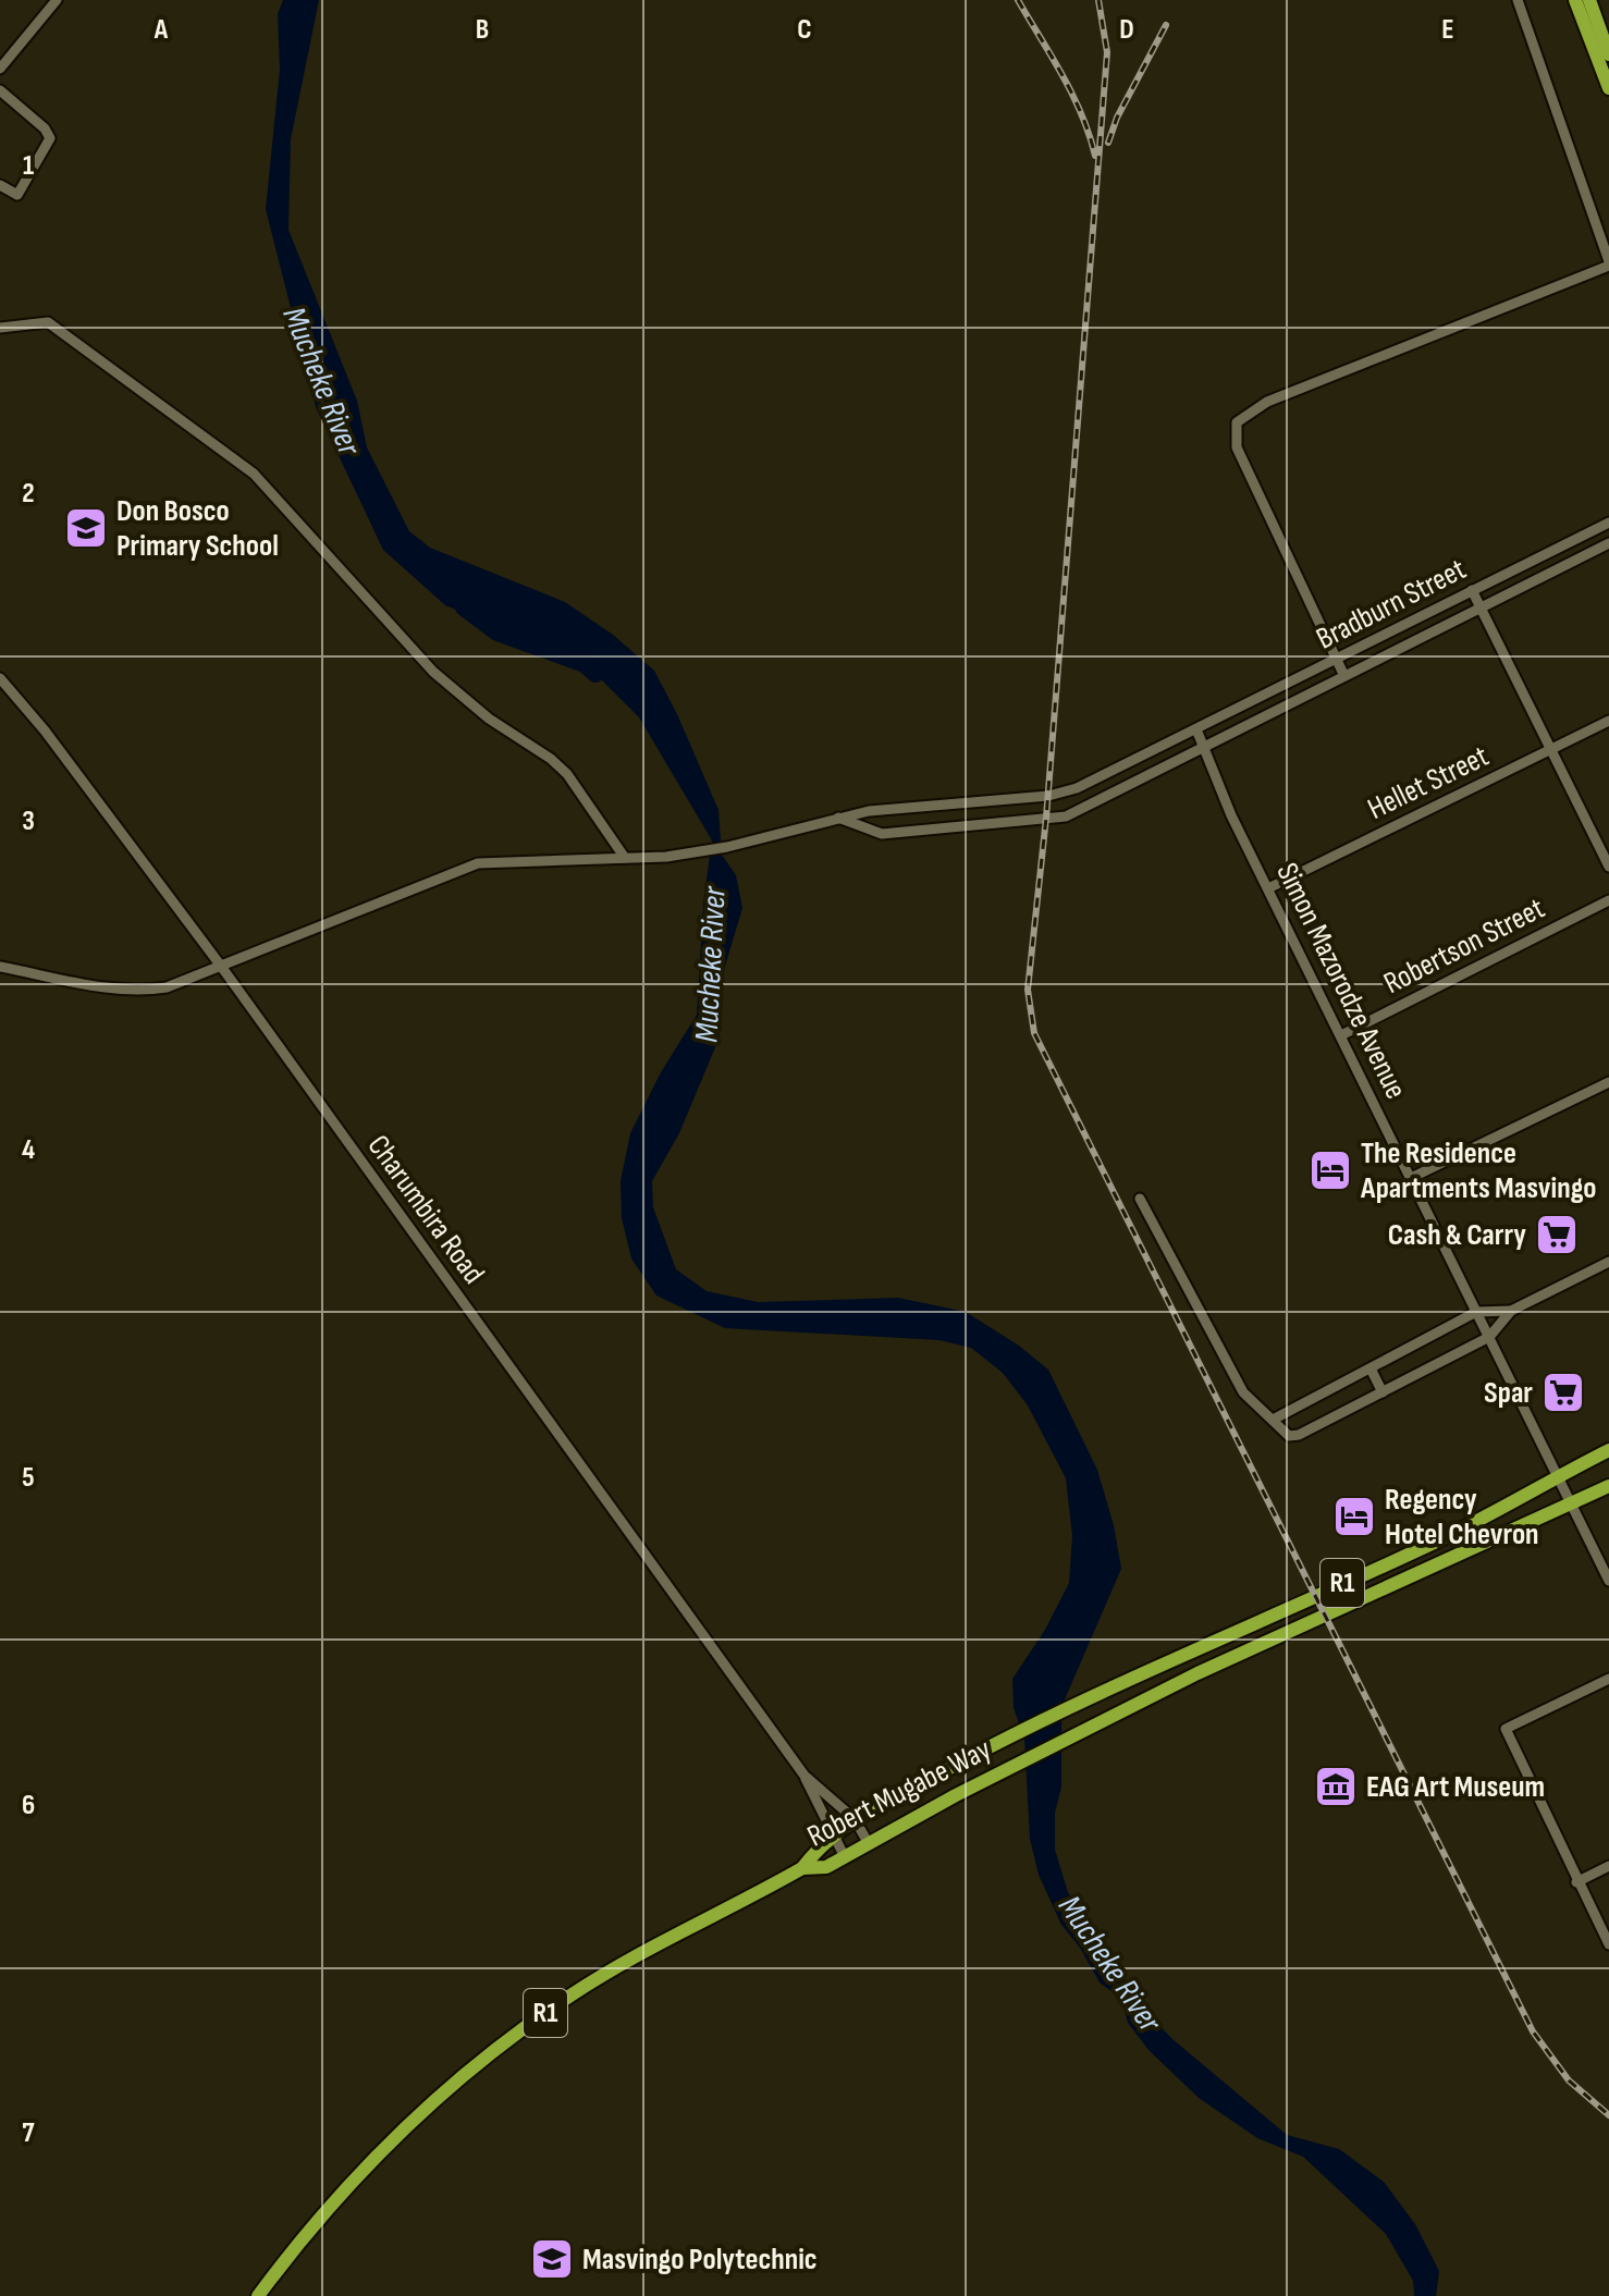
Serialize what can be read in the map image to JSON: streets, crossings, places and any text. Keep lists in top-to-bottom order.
{
  "streets": {
    "highway": ["R1", "Robert Mugabe Way"],
    "street": [
      "Bradburn Street",
      "Hellet Street",
      "Robertson Street",
      "Simon Mazorodze Avenue",
      "Charumbira Road"
    ]
  },
  "crossings": [
    ["Bradburn Street", "Simon Mazorodze Avenue"],
    ["Bradburn Street", "Charumbira Road"],
    ["Hellet Street", "Simon Mazorodze Avenue"],
    ["Robertson Street", "Simon Mazorodze Avenue"],
    ["Simon Mazorodze Avenue", "Robert Mugabe Way"],
    ["Charumbira Road", "Robert Mugabe Way"],
    ["R1", "Robert Mugabe Way"]
  ],
  "water": ["Mucheke River"],
  "places": {
    "school or university": ["Don Bosco Primary School", "Masvingo Polytechnic"],
    "hotel": ["The Residence Apartments Masvingo", "Regency Hotel Chevron"],
    "supermarket": ["Cash & Carry", "Spar"],
    "museum": ["EAG Art Museum"]
  },
  "grid": {
    "columns": [
      "A",
      "B",
      "C",
      "D",
      "E"
    ],
    "rows": [
      "1",
      "2",
      "3",
      "4",
      "5",
      "6",
      "7"
    ]
  }
}
